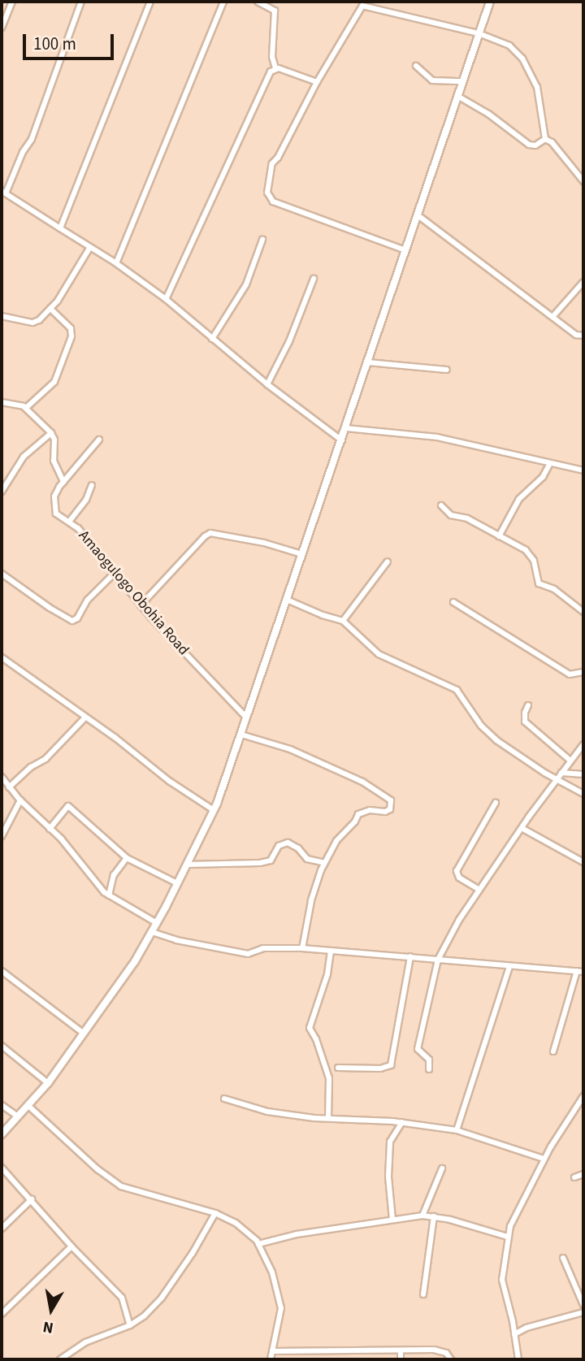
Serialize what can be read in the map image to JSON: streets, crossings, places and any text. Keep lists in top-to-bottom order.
{
  "streets": {
    "street": ["Amaogulogo Obohia Road"]
  },
  "scale_bar": "100 m",
  "north": "bottom"
}
